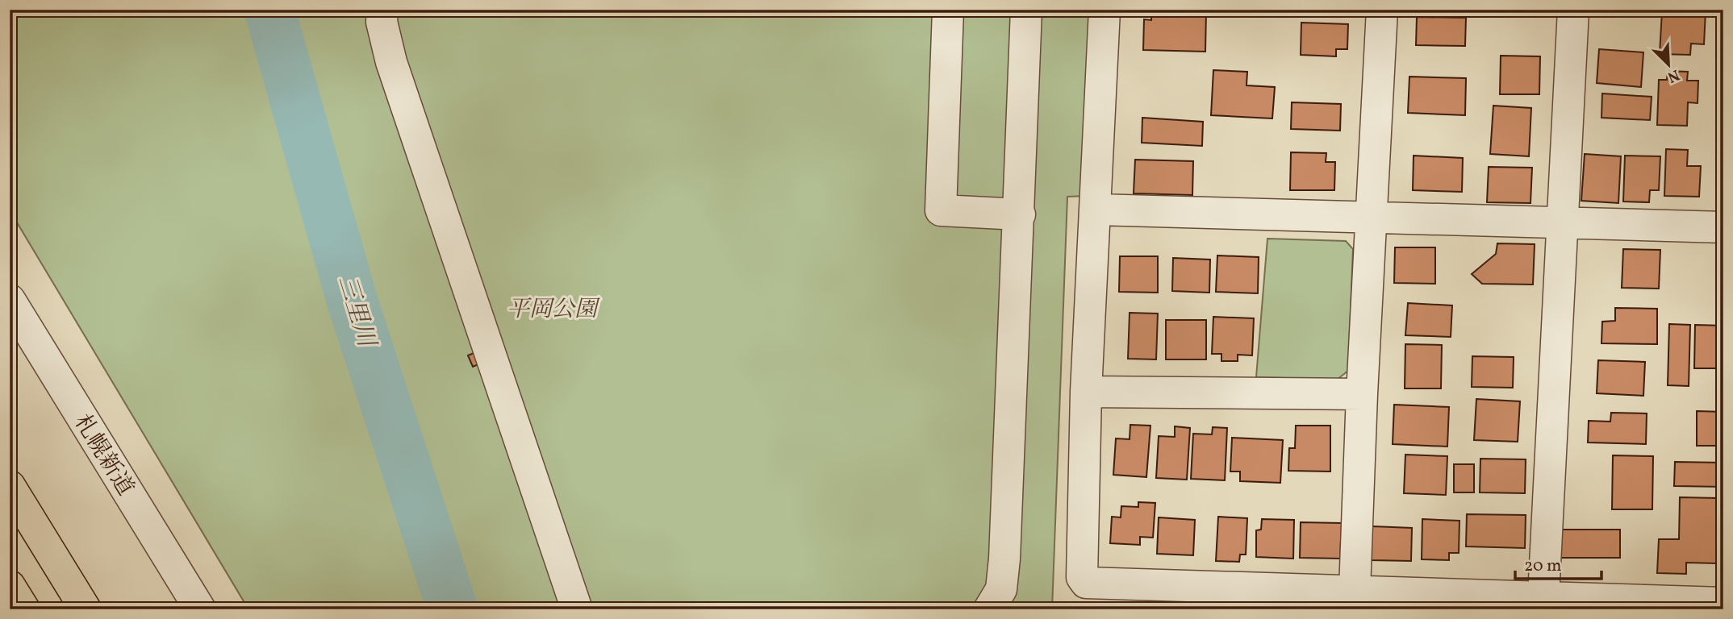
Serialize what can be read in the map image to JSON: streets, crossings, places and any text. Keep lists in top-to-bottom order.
{
  "streets": {
    "street": ["札幌新道"]
  },
  "water": ["三里川"],
  "parks": ["平岡公園"],
  "scale_bar": "20 m",
  "north": "bottom right"
}
